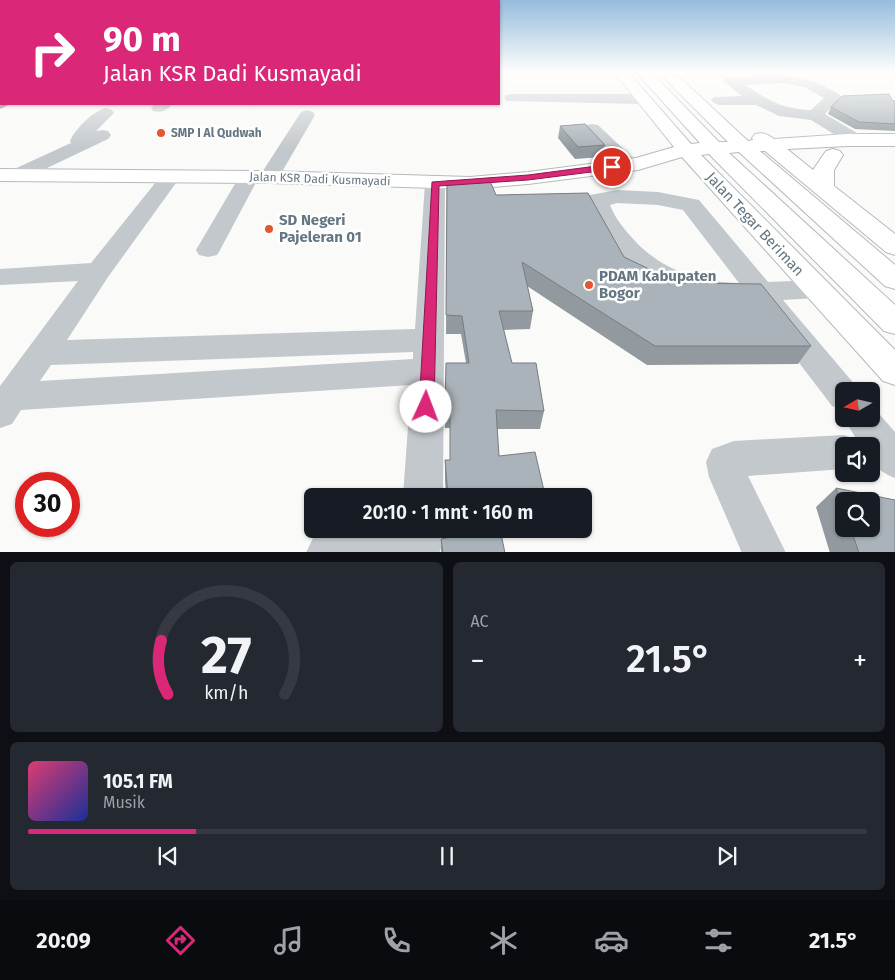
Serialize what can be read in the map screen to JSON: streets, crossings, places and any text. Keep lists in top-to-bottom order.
{
  "streets": {
    "main road": ["Jalan KSR Dadi Kusmayadi", "Jalan Tegar Beriman"]
  },
  "crossings": [
    ["Jalan KSR Dadi Kusmayadi", "Jalan Tegar Beriman"]
  ],
  "places": ["SMP I Al Qudwah", "SD Negeri Pajeleran 01", "PDAM Kabupaten Bogor"],
  "north": "left",
  "page": {
    "turn": ["90 m", "Jalan KSR Dadi Kusmayadi"],
    "limit": "30",
    "trip": "20:10 · 1 mnt · 160 m",
    "tile": "AC",
    "heat": ["−", "21.5°", "+"],
    "song": ["105.1 FM", "Musik"],
    "tabs": ["20:09", "21.5°"],
    "gauge": ["27", "km/h"]
  }
}
